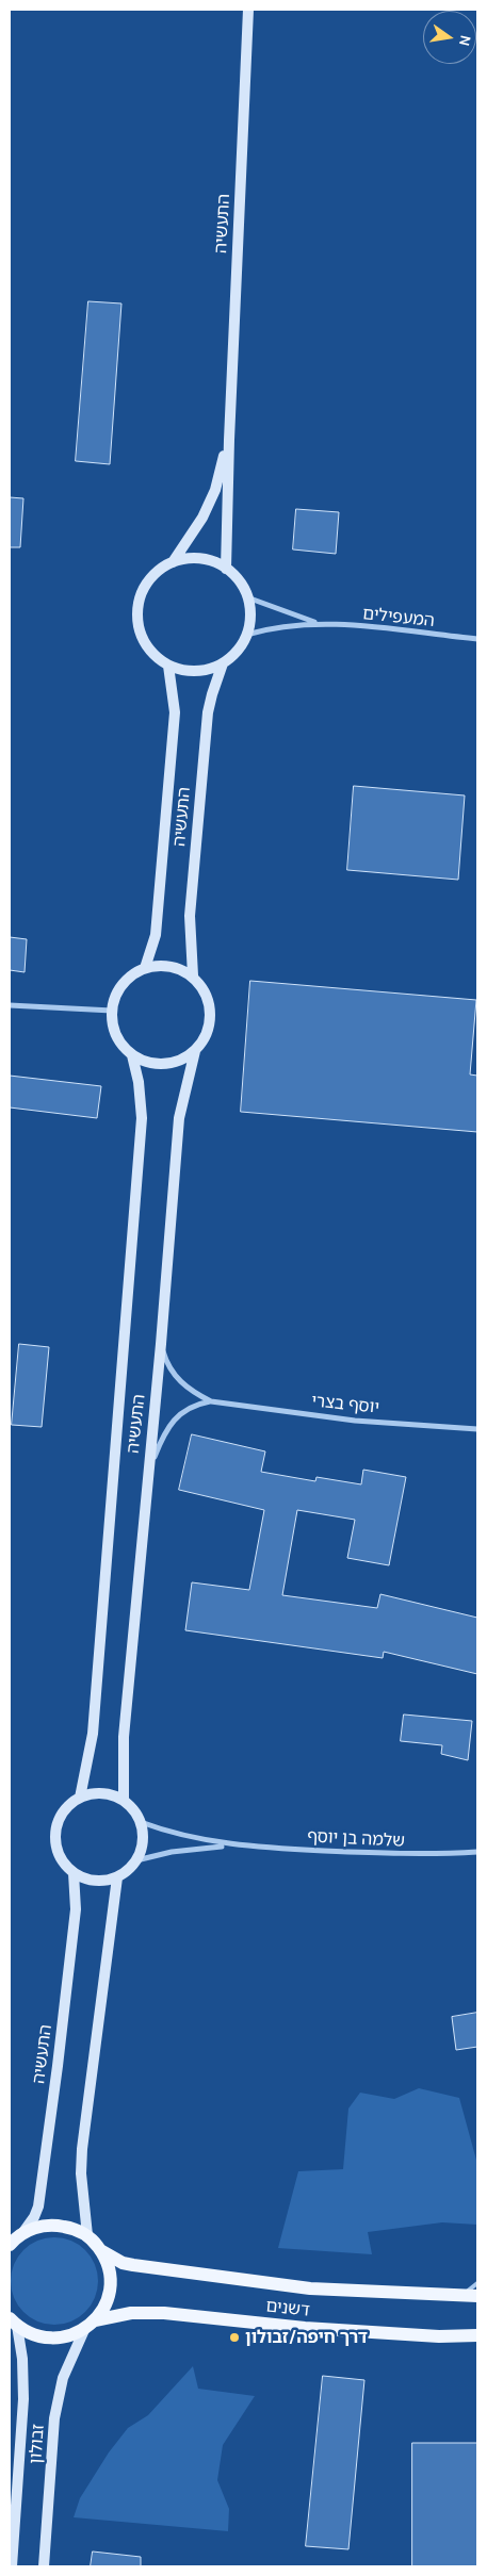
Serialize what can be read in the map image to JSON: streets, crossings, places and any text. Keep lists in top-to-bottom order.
{
  "streets": {
    "main road": ["דשנים"],
    "street": [
      "התעשיה",
      "המעפילים",
      "יוסף בצרי",
      "שלמה בן יוסף",
      "זבולון"
    ]
  },
  "crossings": [
    ["התעשיה", "המעפילים"],
    ["התעשיה", "יוסף בצרי"],
    ["התעשיה", "שלמה בן יוסף"]
  ],
  "places": ["דרך חיפה/זבולון"],
  "north": "right"
}
